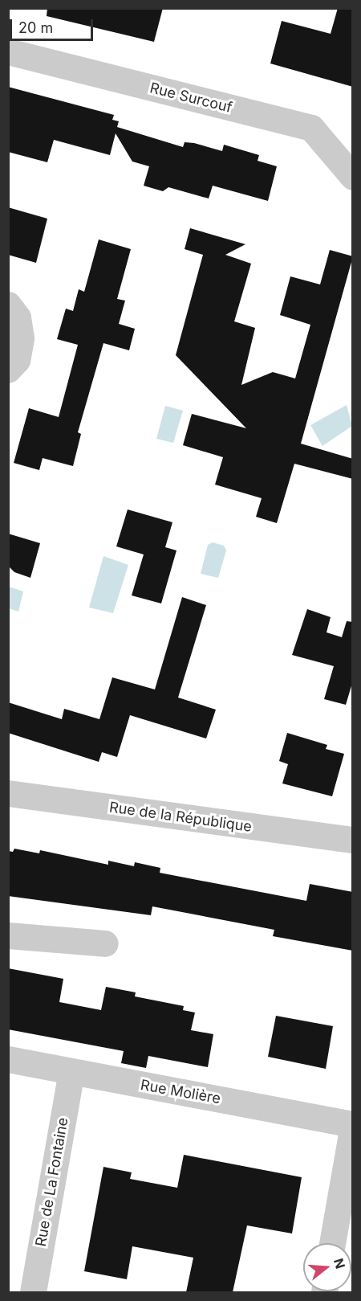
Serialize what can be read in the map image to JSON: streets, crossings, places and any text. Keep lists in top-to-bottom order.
{
  "streets": {
    "street": [
      "Rue Surcouf",
      "Rue de la République",
      "Rue Molière",
      "Rue de La Fontaine"
    ]
  },
  "crossings": [
    ["Rue Molière", "Rue de La Fontaine"]
  ],
  "scale_bar": "20 m",
  "north": "right"
}
